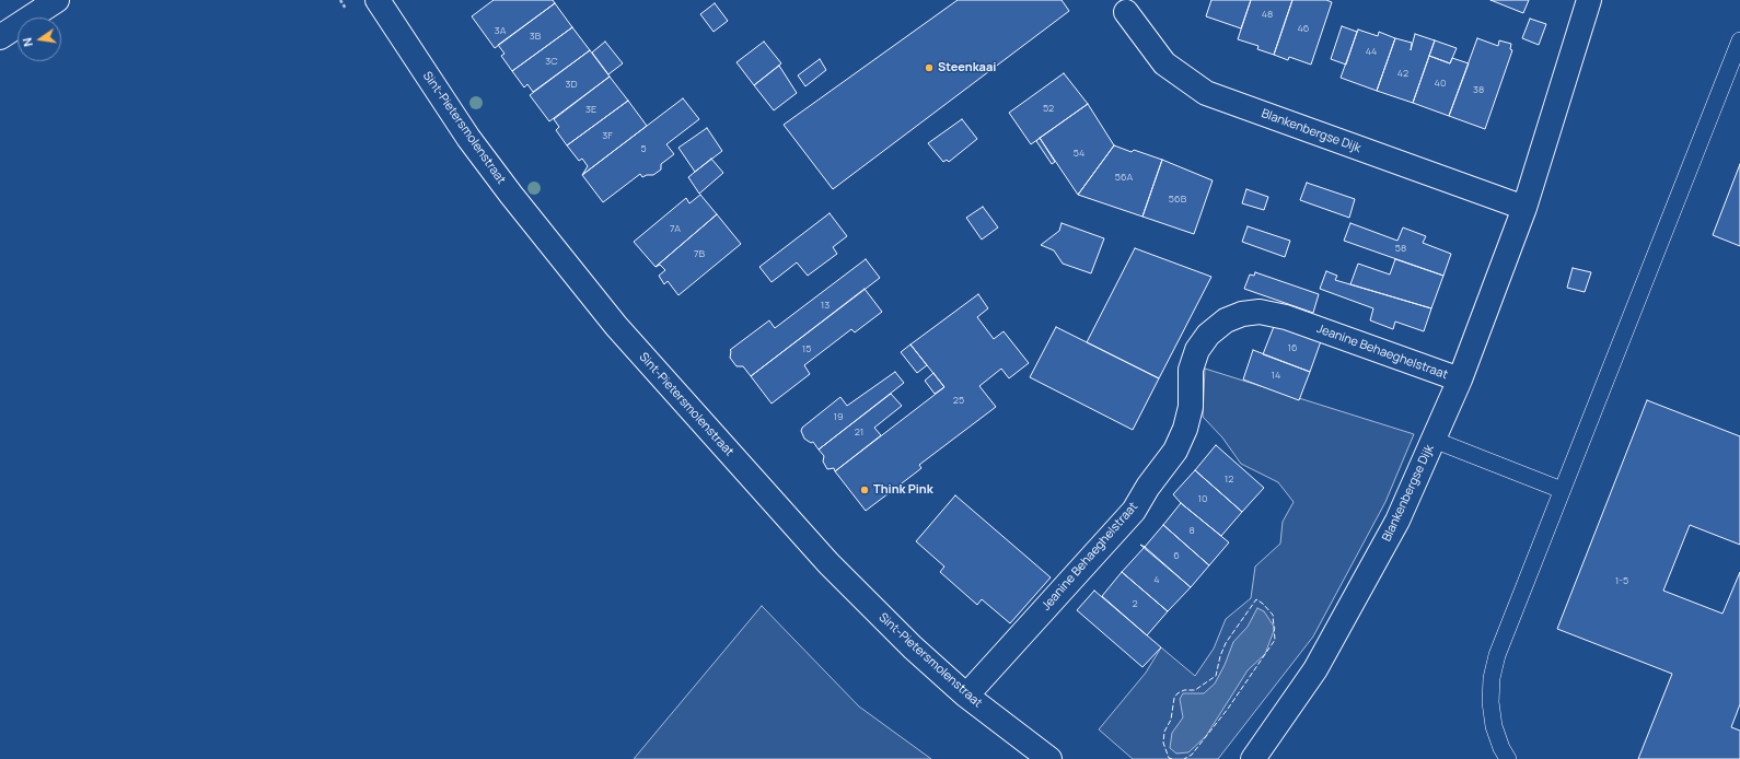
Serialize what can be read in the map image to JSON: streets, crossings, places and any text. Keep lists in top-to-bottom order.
{
  "streets": {
    "street": ["Sint-Pietersmolenstraat", "Blankenbergse Dijk", "Jeanine Behaeghelstraat"]
  },
  "crossings": [
    ["Sint-Pietersmolenstraat", "Jeanine Behaeghelstraat"],
    ["Blankenbergse Dijk", "Jeanine Behaeghelstraat"]
  ],
  "places": ["Steenkaai", "Think Pink"],
  "house_numbers": [
    "48",
    "46",
    "3A",
    "3B",
    "44",
    "3C",
    "42",
    "40",
    "3D",
    "38",
    "52",
    "3E",
    "3F",
    "5",
    "54",
    "56A",
    "56B",
    "7A",
    "58",
    "7B",
    "13",
    "16",
    "15",
    "14",
    "25",
    "19",
    "21",
    "12",
    "10",
    "8",
    "6",
    "4",
    "1-5",
    "2"
  ],
  "north": "left"
}
